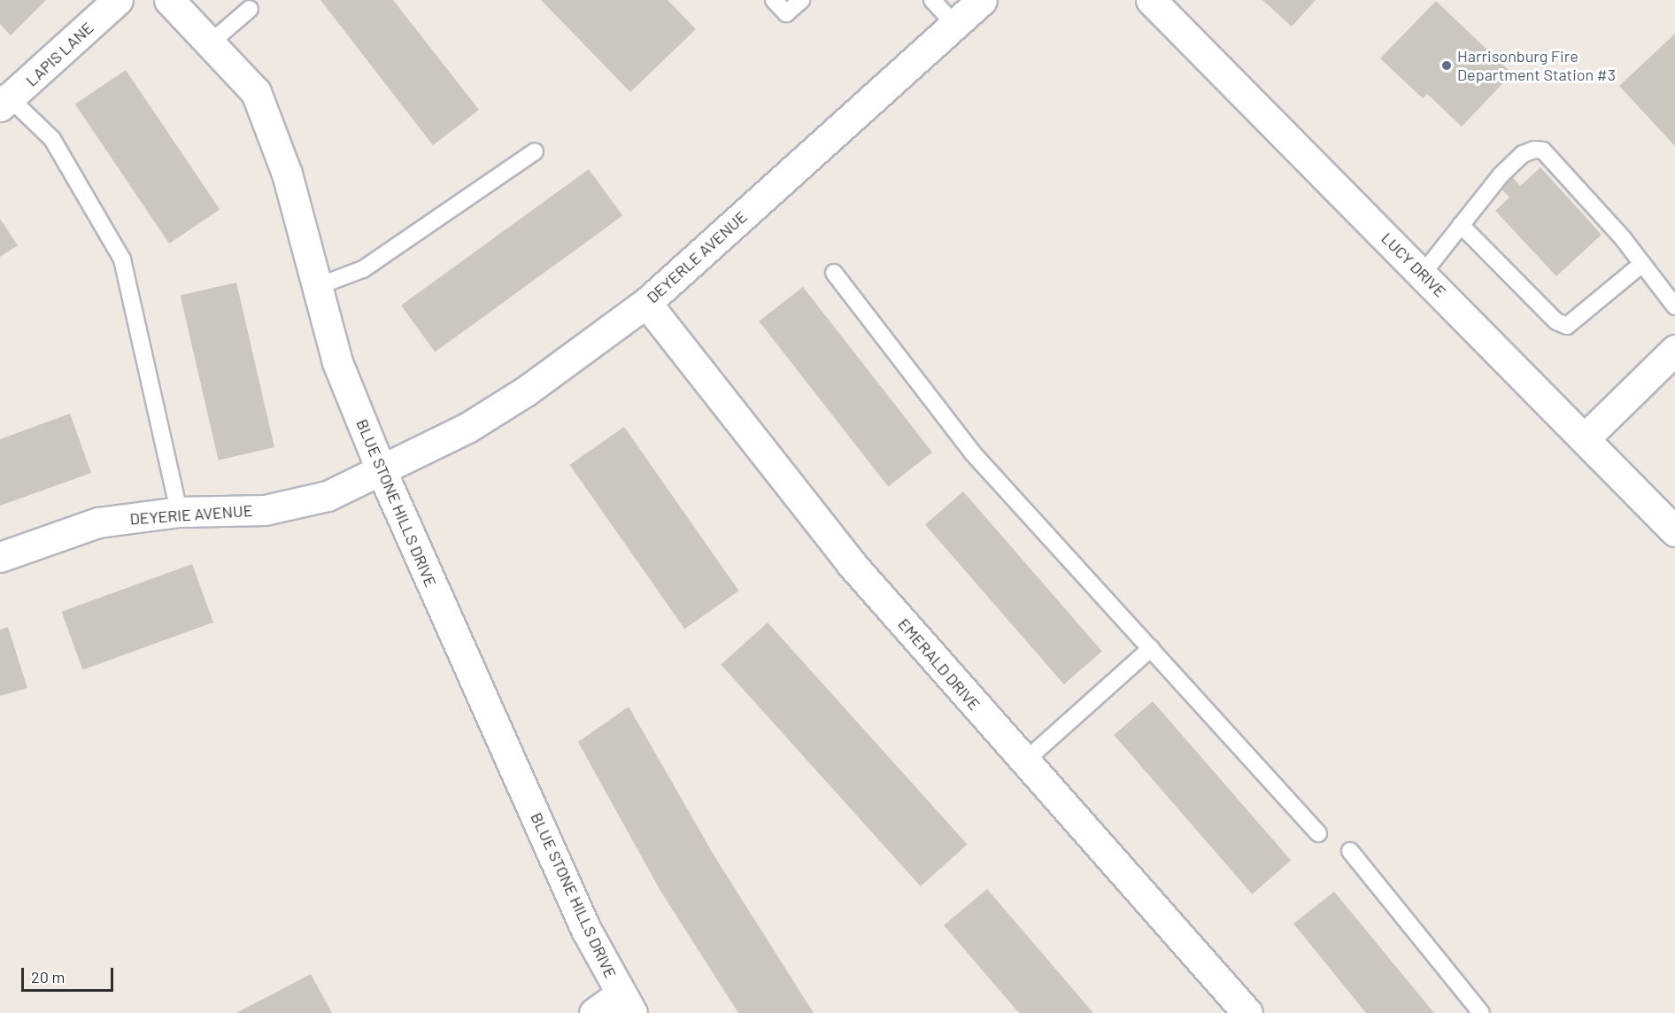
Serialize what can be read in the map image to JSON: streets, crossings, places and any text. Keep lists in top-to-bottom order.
{
  "streets": {
    "street": [
      "LAPIS LANE",
      "DEYERLE AVENUE",
      "LUCY DRIVE",
      "BLUE STONE HILLS DRIVE",
      "DEYERIE AVENUE",
      "EMERALD DRIVE"
    ]
  },
  "crossings": [
    ["DEYERLE AVENUE", "BLUE STONE HILLS DRIVE"],
    ["DEYERLE AVENUE", "DEYERIE AVENUE"],
    ["DEYERLE AVENUE", "EMERALD DRIVE"],
    ["BLUE STONE HILLS DRIVE", "DEYERIE AVENUE"]
  ],
  "places": ["Harrisonburg Fire Department Station #3"],
  "scale_bar": "20 m"
}
